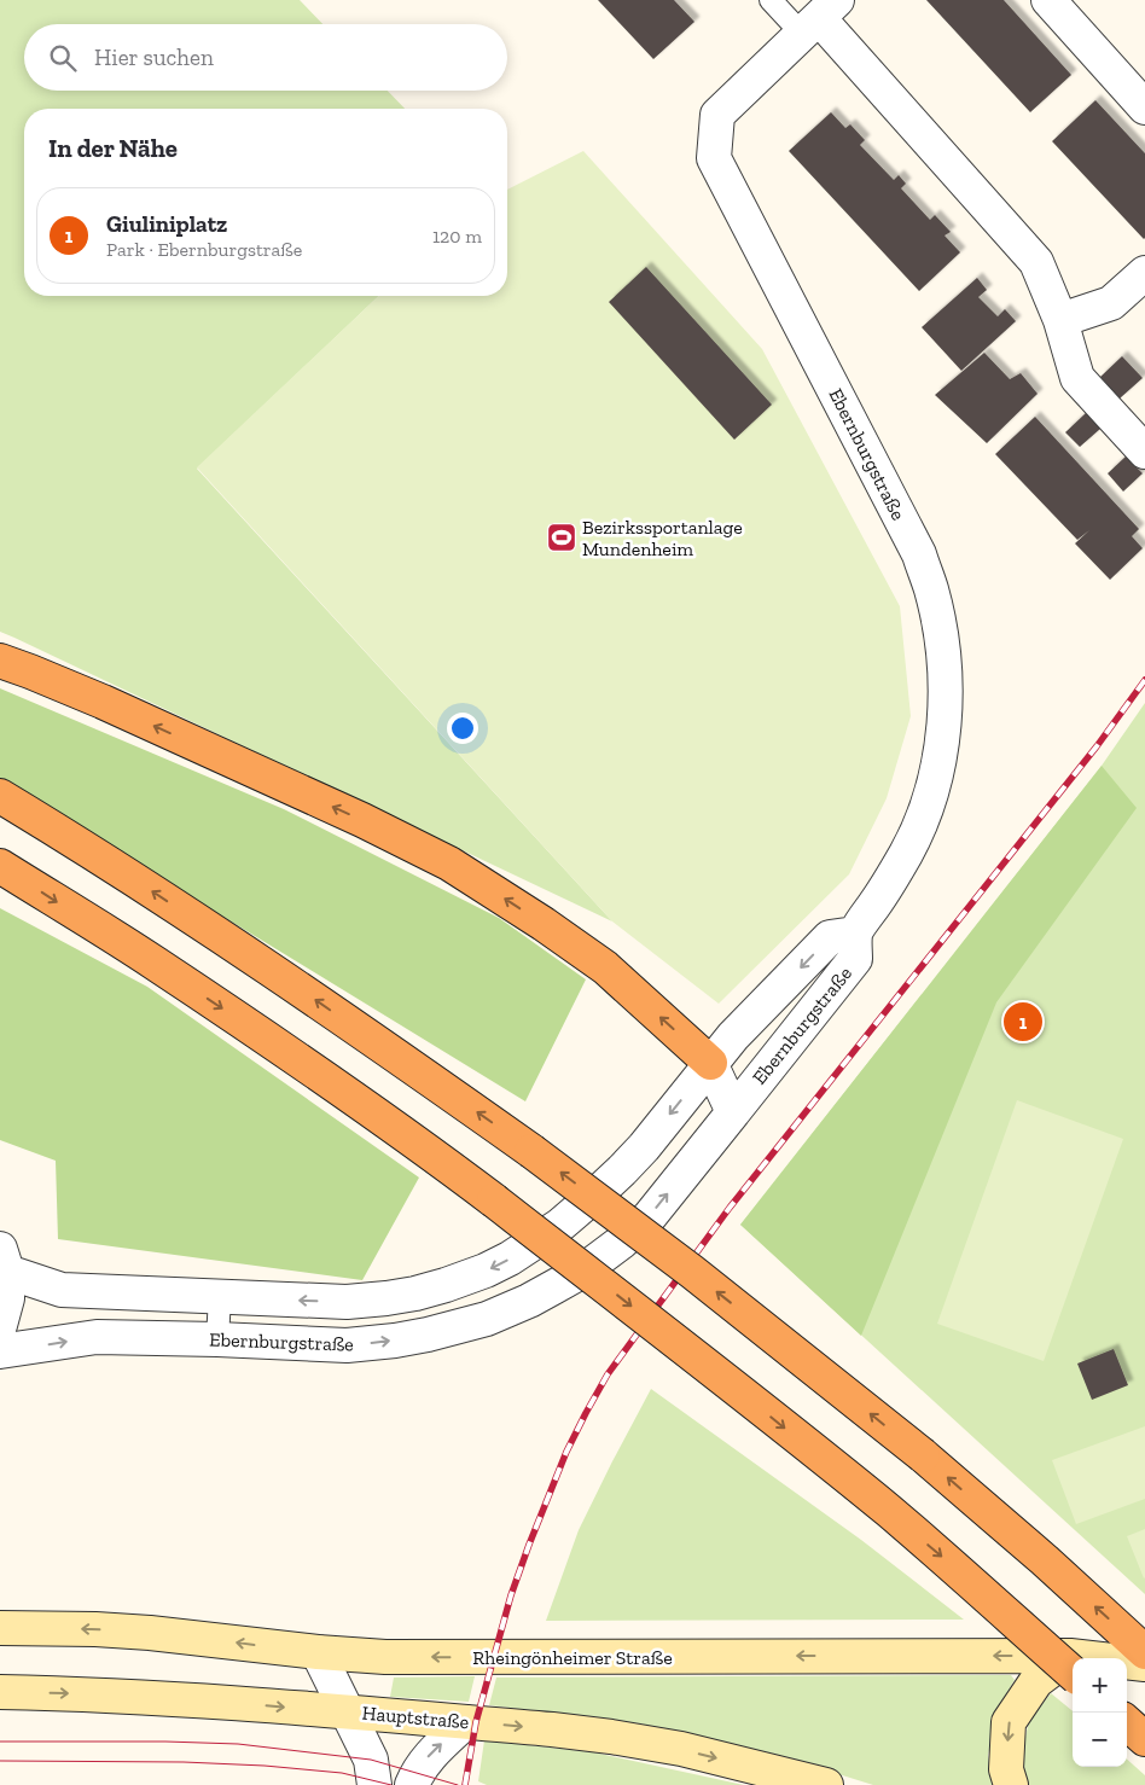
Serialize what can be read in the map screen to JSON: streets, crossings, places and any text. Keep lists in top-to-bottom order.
{
  "streets": {
    "main road": ["Rheingönheimer Straße", "Hauptstraße"],
    "street": ["Ebernburgstraße"]
  },
  "one_way": ["Rheingönheimer Straße", "Hauptstraße"],
  "places": {
    "sports": ["Bezirkssportanlage Mundenheim"]
  },
  "page": {
    "search": "Hier suchen",
    "heading": "In der Nähe",
    "list": [
      {
        "mark": "1",
        "name": "Giuliniplatz",
        "note": "Park · Ebernburgstraße",
        "value": "120 m"
      }
    ],
    "pins": "1",
    "map_buttons": ["+", "−"]
  }
}
